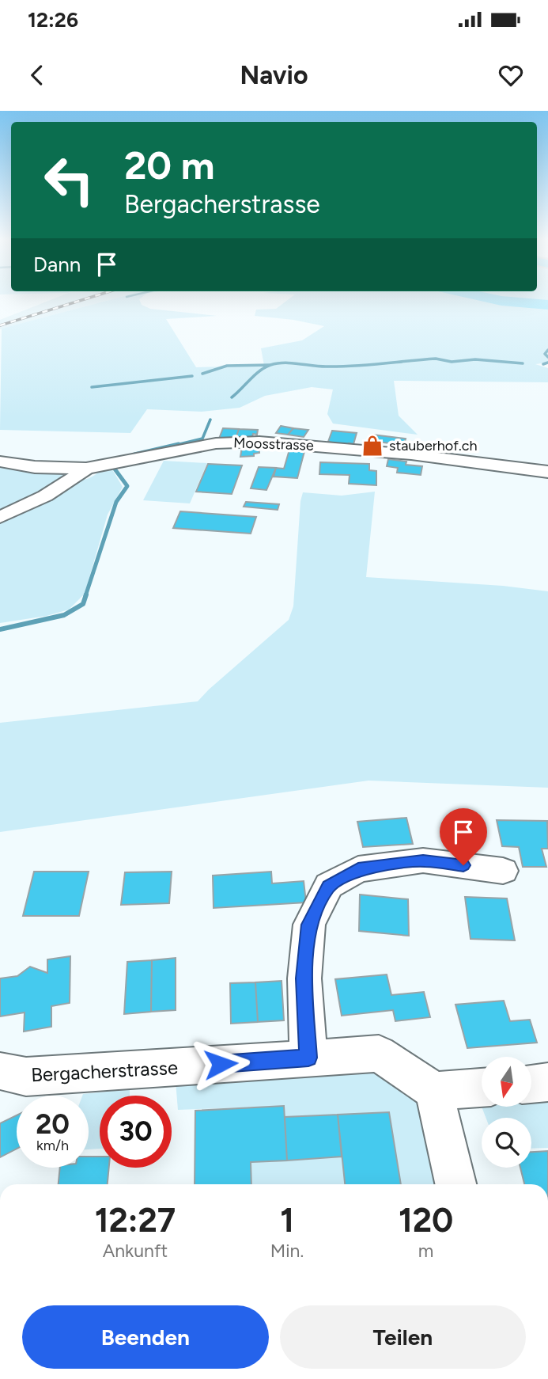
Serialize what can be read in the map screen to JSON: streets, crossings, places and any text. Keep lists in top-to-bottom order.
{
  "streets": {
    "street": ["Moosstrasse", "Bergacherstrasse"]
  },
  "places": {
    "shop": ["stauberhof.ch"]
  },
  "north": "bottom",
  "page": {
    "status": "12:26",
    "header": "Navio",
    "turn": ["20 m", "Bergacherstrasse"],
    "then": "Dann",
    "speed": "20 km/h",
    "limit": "30",
    "eta": [
      "12:27",
      "Ankunft",
      "1",
      "Min.",
      "120",
      "m"
    ],
    "buttons": ["Beenden", "Teilen"]
  }
}
